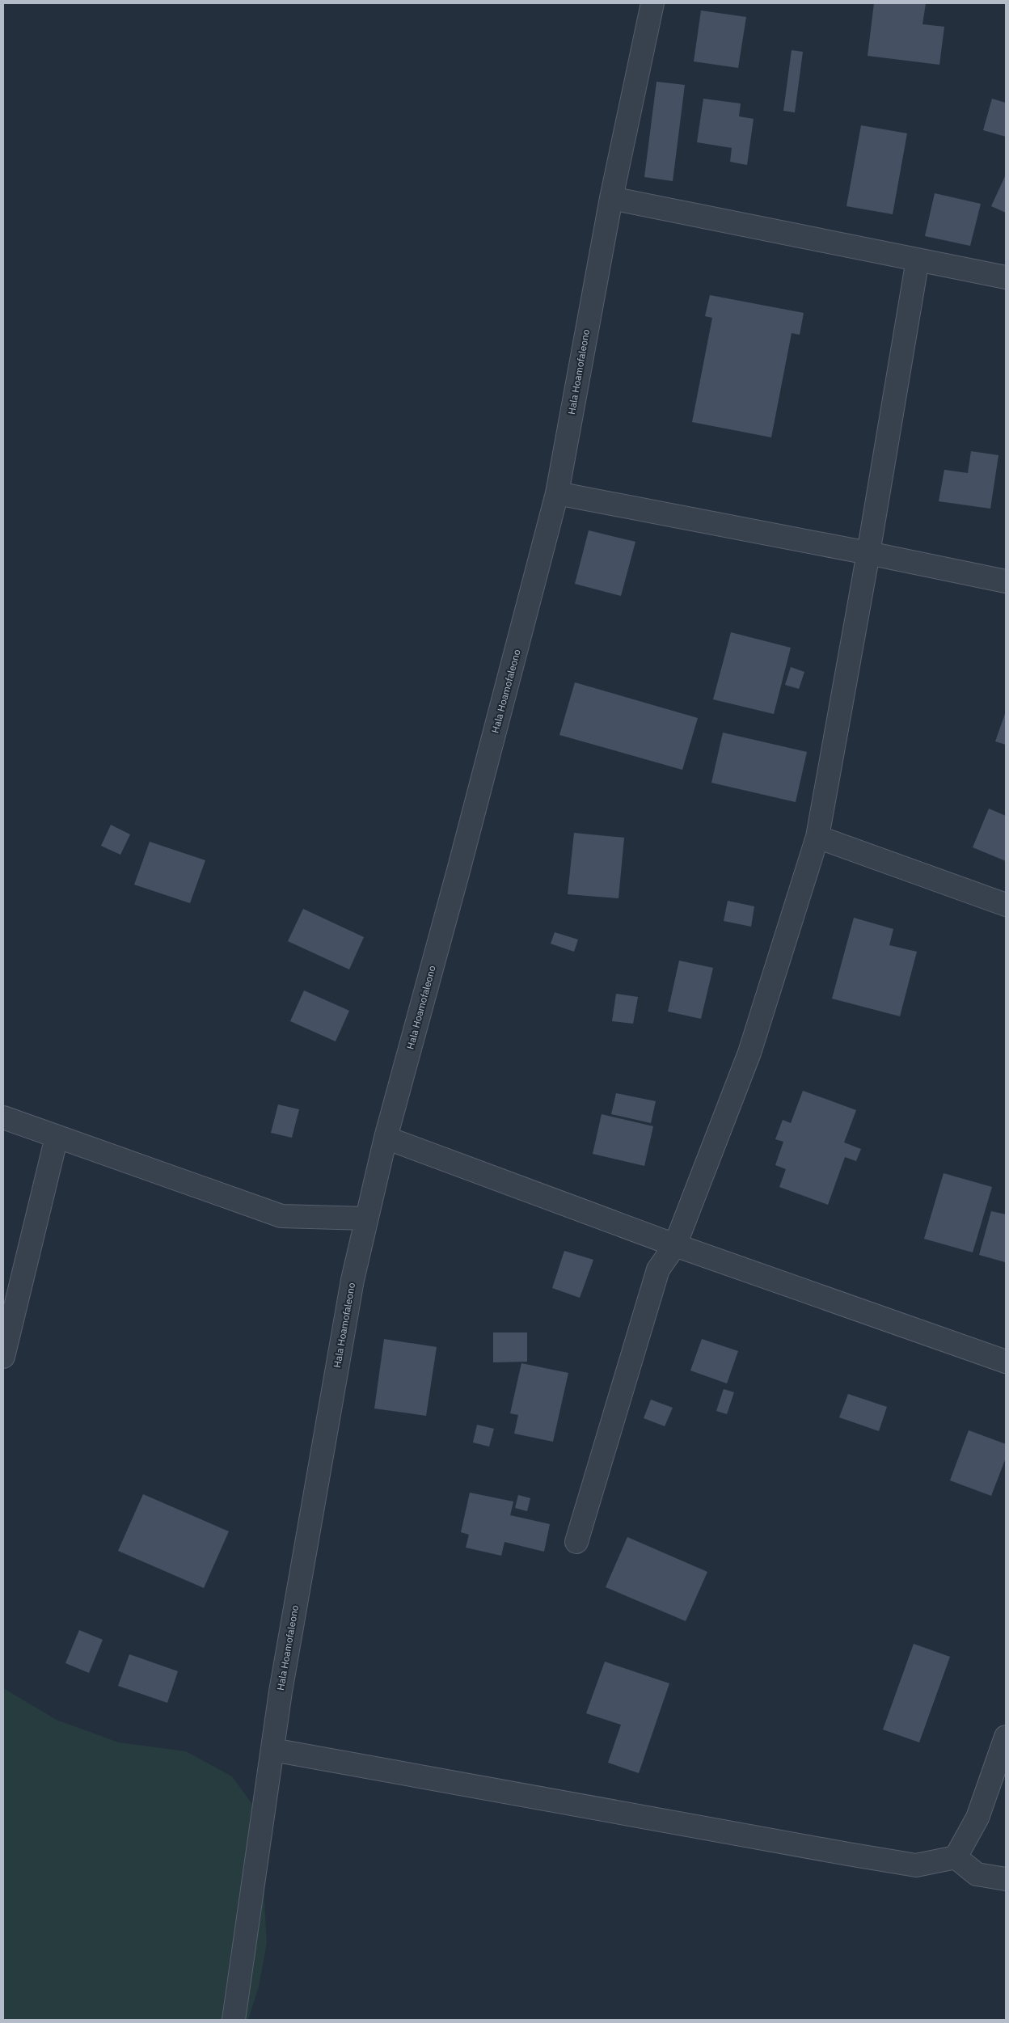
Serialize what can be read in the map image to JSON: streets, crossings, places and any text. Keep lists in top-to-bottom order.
{
  "streets": {
    "street": ["Hala Hoamofaleono"]
  }
}
